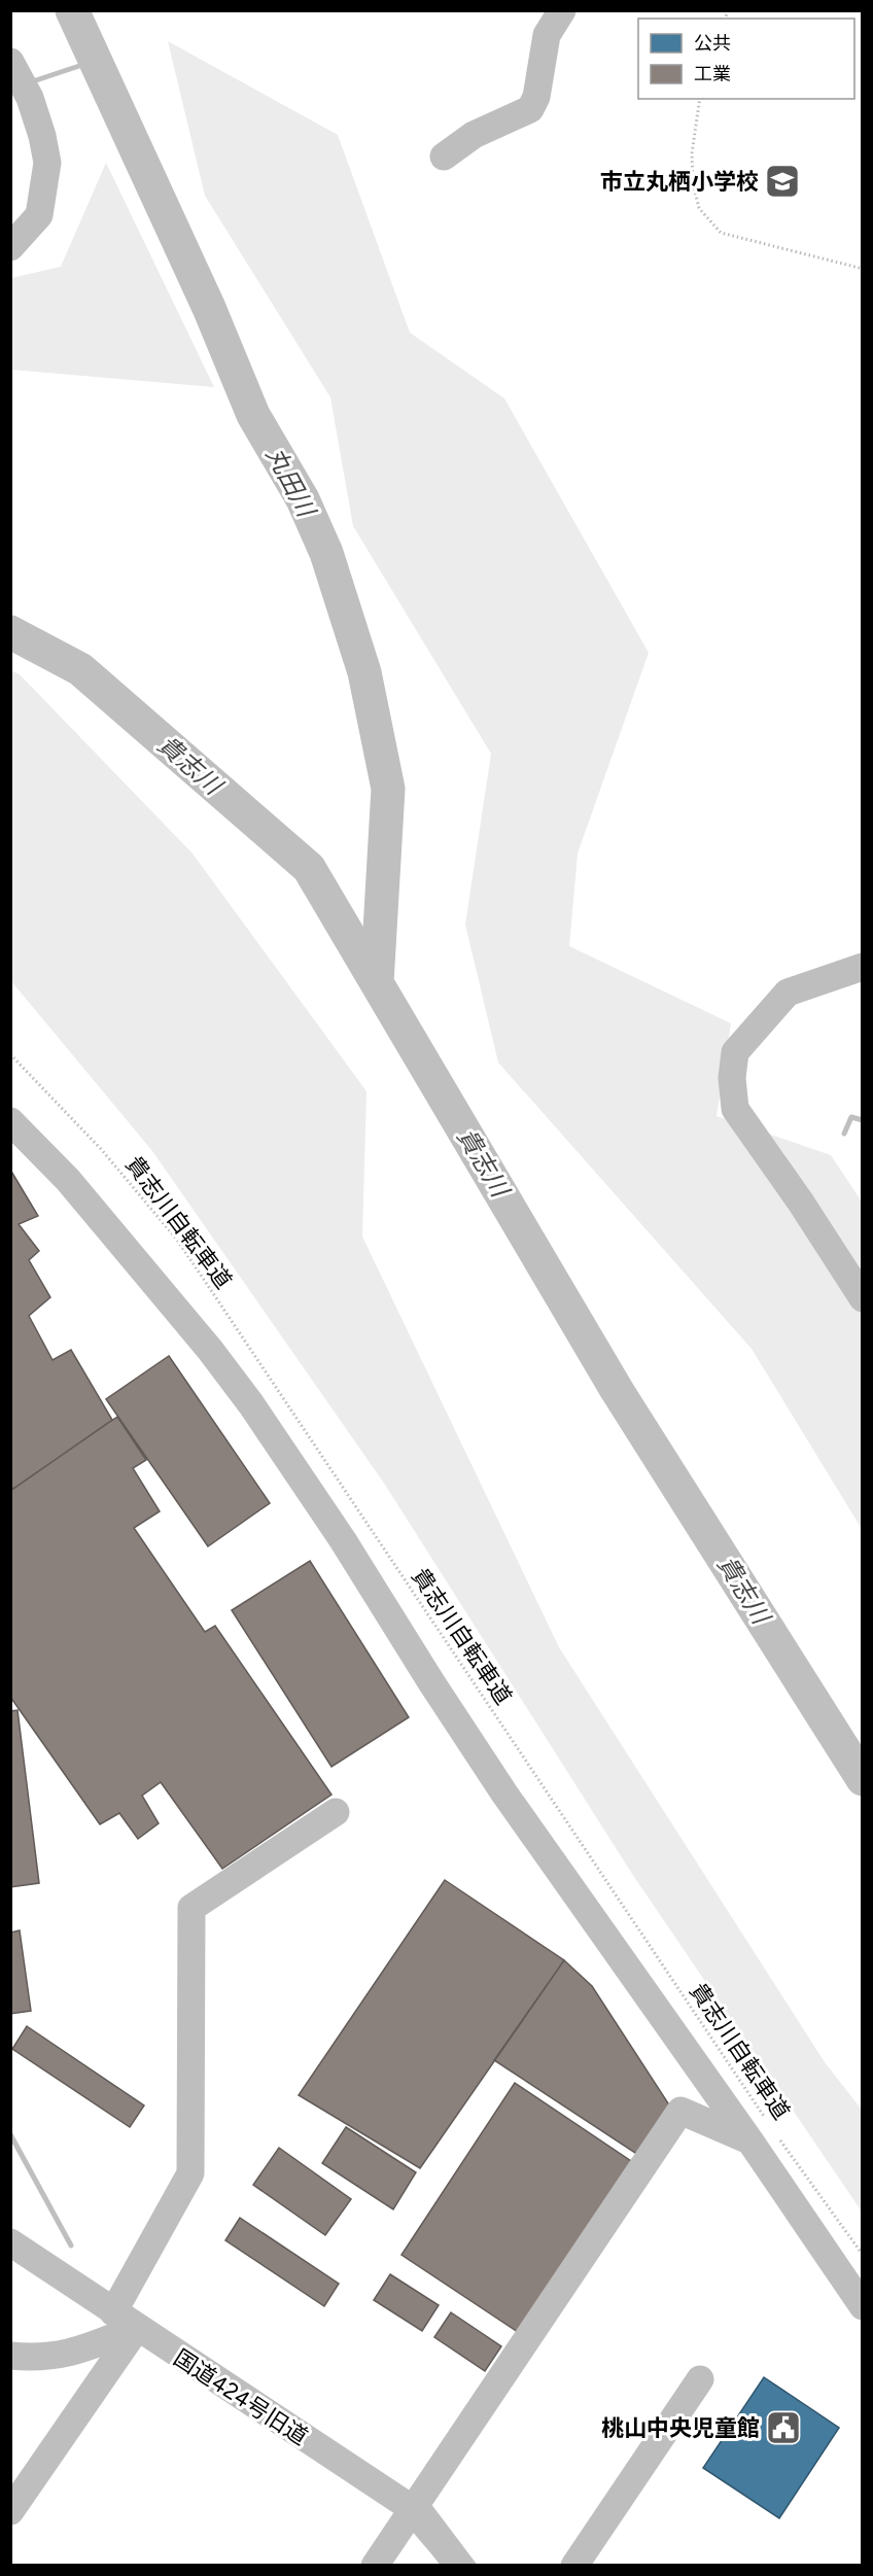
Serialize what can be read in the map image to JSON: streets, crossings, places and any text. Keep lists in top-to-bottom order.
{
  "streets": {
    "street": ["国道424号旧道"],
    "path": ["貴志川自転車道"]
  },
  "water": ["丸田川", "貴志川"],
  "places": {
    "school or university": ["市立丸栖小学校"],
    "public building": ["桃山中央児童館"]
  },
  "legend": ["公共", "工業"]
}
